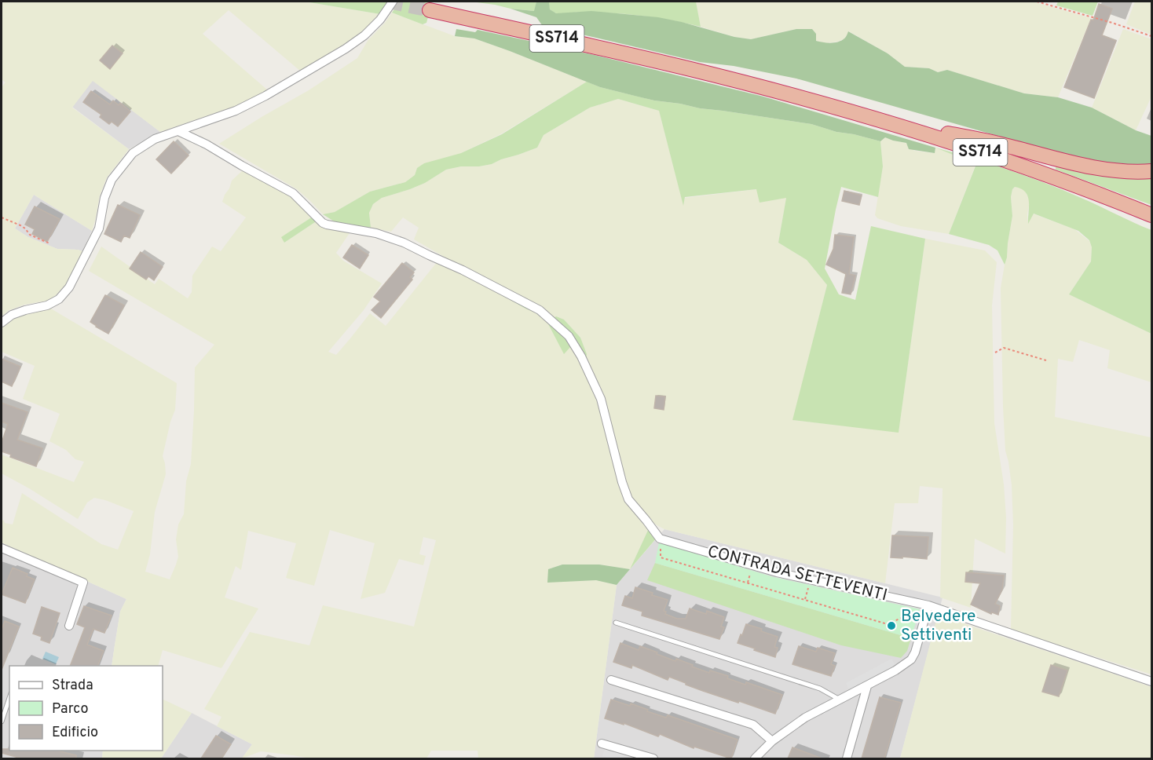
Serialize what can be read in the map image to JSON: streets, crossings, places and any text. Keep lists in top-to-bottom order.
{
  "streets": {
    "highway": ["SS714"],
    "street": ["CONTRADA SETTEVENTI"]
  },
  "places": ["Belvedere Settiventi"],
  "legend": ["Strada", "Parco", "Edificio"]
}
